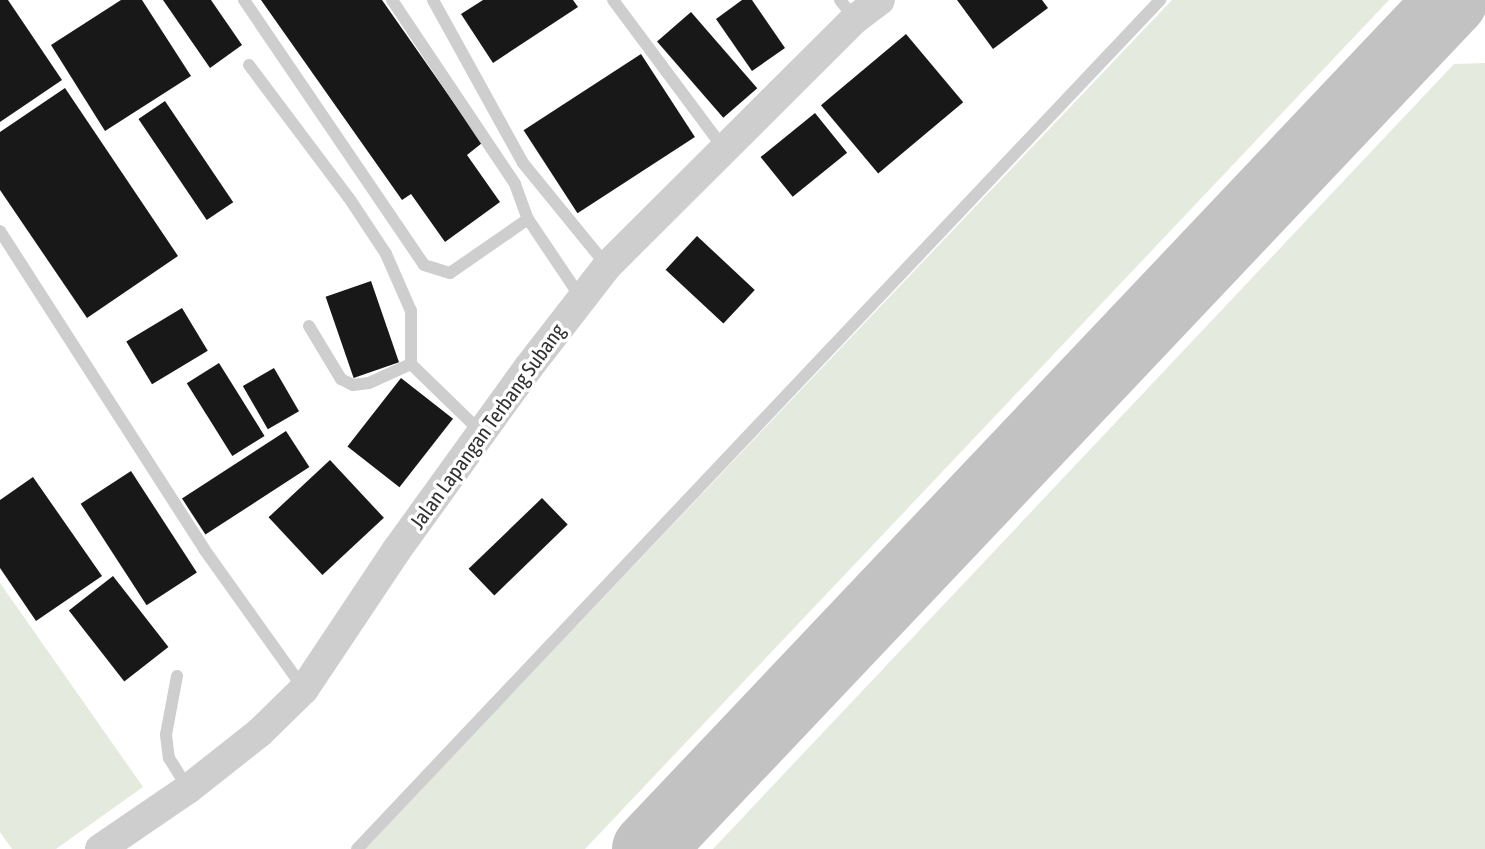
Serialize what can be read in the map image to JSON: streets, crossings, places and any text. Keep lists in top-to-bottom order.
{
  "streets": {
    "street": ["Jalan Lapangan Terbang Subang"]
  }
}
